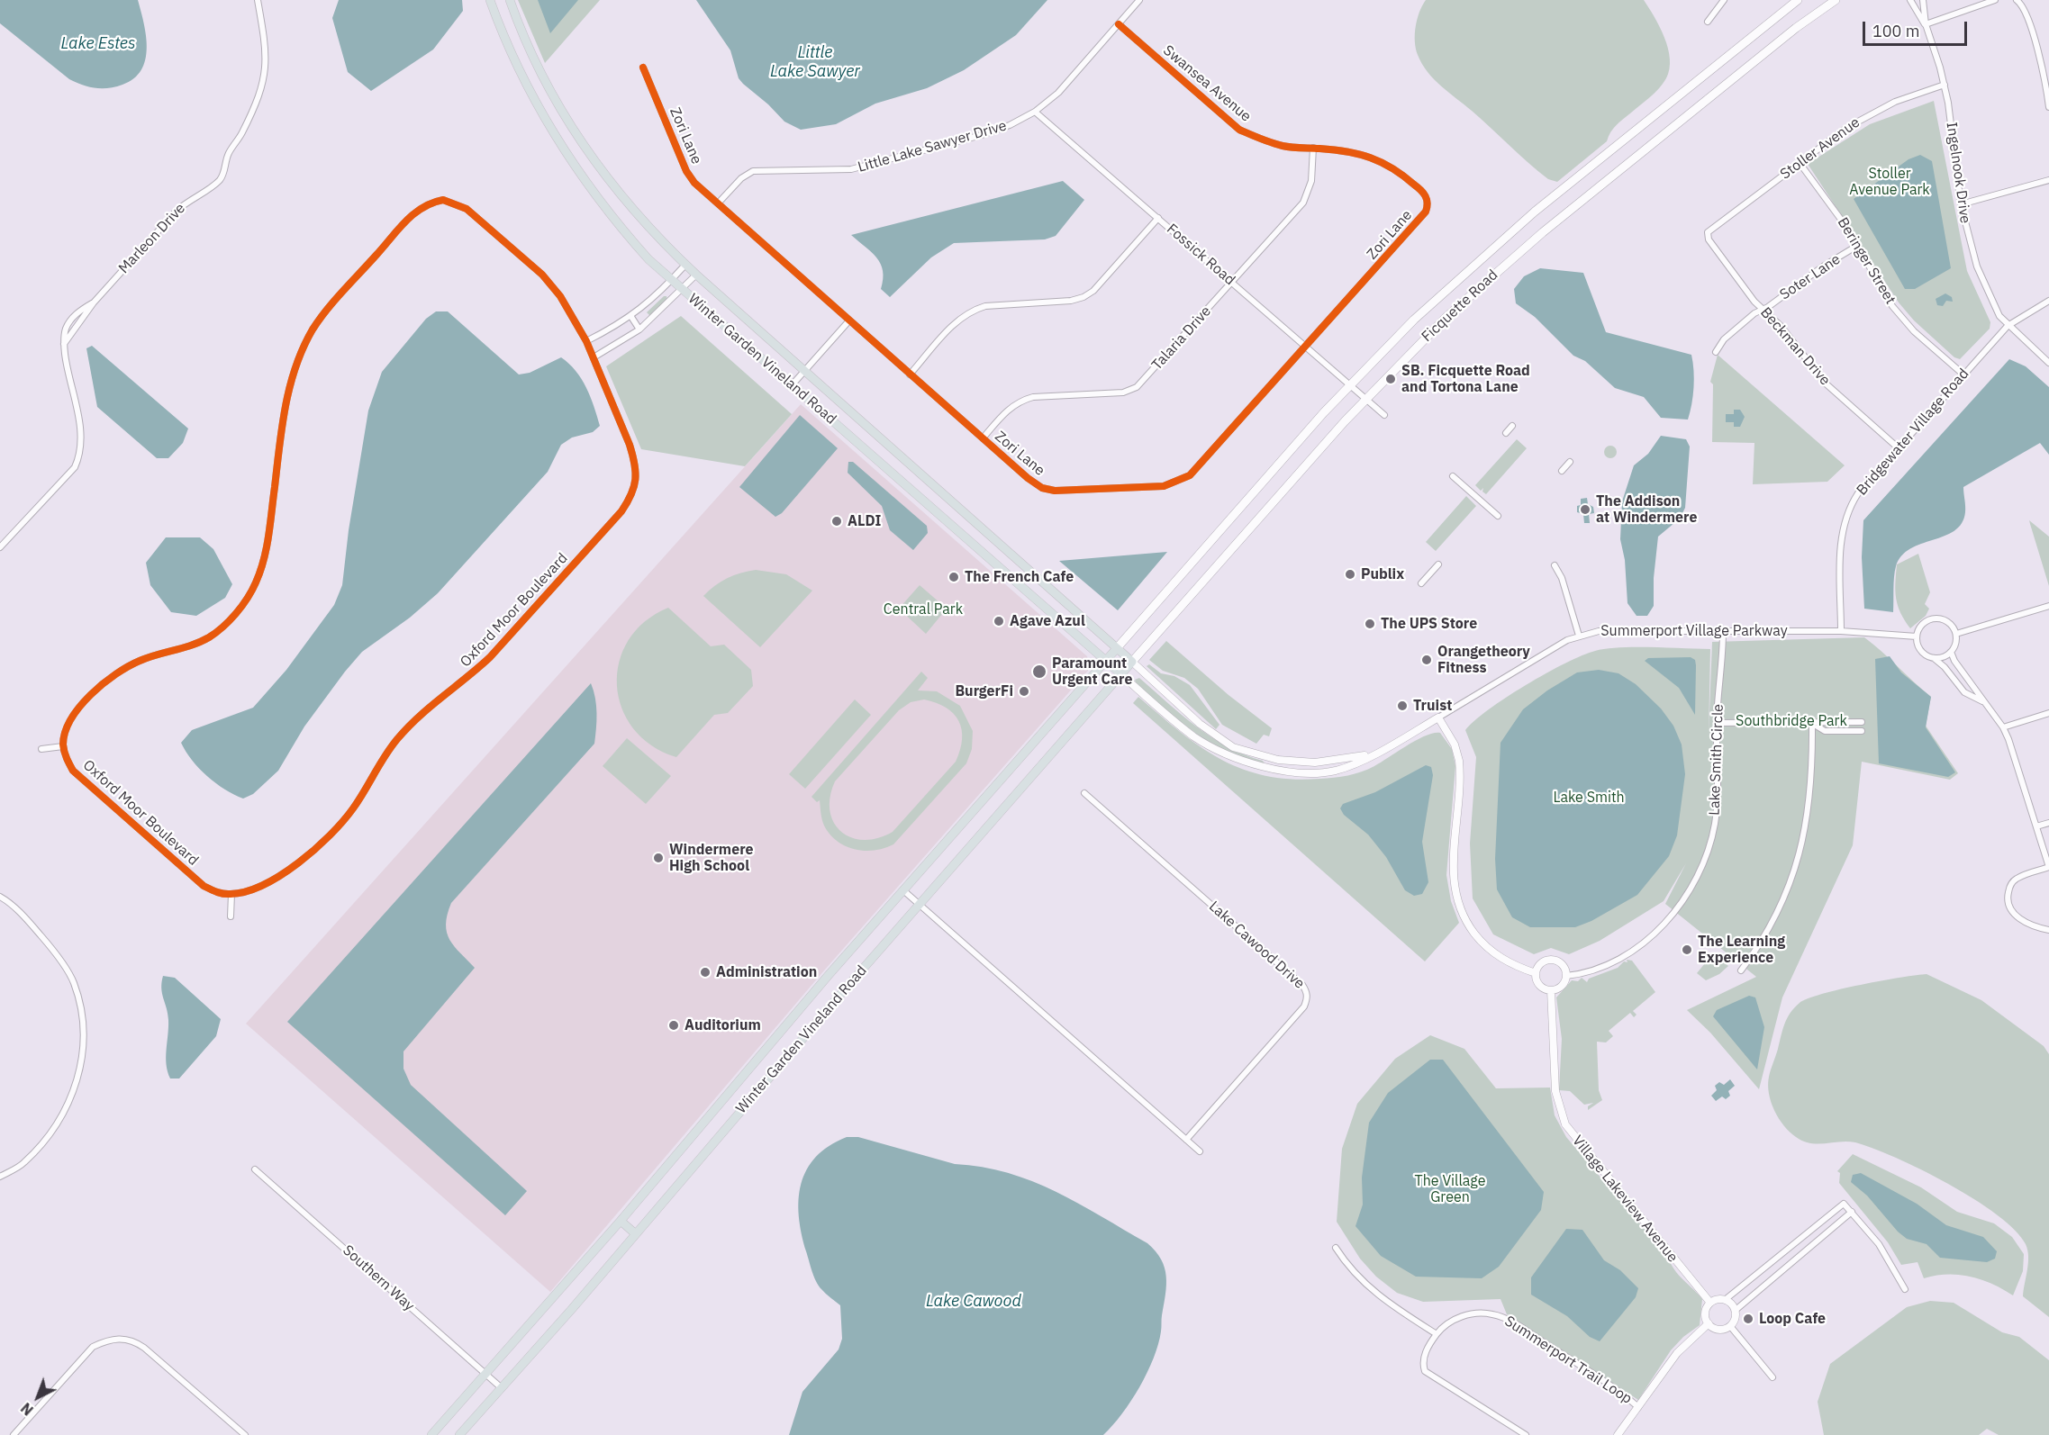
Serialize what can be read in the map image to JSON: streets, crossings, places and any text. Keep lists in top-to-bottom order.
{
  "streets": {
    "main road": ["Ficquette Road", "Winter Garden Vineland Road", "Summerport Village Parkway"],
    "street": [
      "Swansea Avenue",
      "Zori Lane",
      "Little Lake Sawyer Drive",
      "Stoller Avenue",
      "Ingelnook Drive",
      "Marleon Drive",
      "Fossick Road",
      "Beringer Street",
      "Soter Lane",
      "Talaria Drive",
      "Beckman Drive",
      "Bridgewater Village Road",
      "Oxford Moor Boulevard",
      "Lake Smith Circle",
      "Lake Cawood Drive",
      "Village Lakeview Avenue",
      "Southern Way",
      "Summerport Trail Loop"
    ]
  },
  "crossings": [
    ["Swansea Avenue", "Zori Lane"],
    ["Swansea Avenue", "Little Lake Sawyer Drive"],
    ["Swansea Avenue", "Talaria Drive"],
    ["Zori Lane", "Little Lake Sawyer Drive"],
    ["Zori Lane", "Fossick Road"],
    ["Zori Lane", "Talaria Drive"],
    ["Little Lake Sawyer Drive", "Fossick Road"],
    ["Stoller Avenue", "Ingelnook Drive"],
    ["Stoller Avenue", "Beringer Street"],
    ["Stoller Avenue", "Beckman Drive"],
    ["Ingelnook Drive", "Bridgewater Village Road"],
    ["Fossick Road", "Ficquette Road"],
    ["Fossick Road", "Talaria Drive"],
    ["Beringer Street", "Soter Lane"],
    ["Beringer Street", "Bridgewater Village Road"],
    ["Soter Lane", "Beckman Drive"],
    ["Ficquette Road", "Winter Garden Vineland Road"],
    ["Ficquette Road", "Summerport Village Parkway"],
    ["Beckman Drive", "Bridgewater Village Road"],
    ["Winter Garden Vineland Road", "Summerport Village Parkway"],
    ["Winter Garden Vineland Road", "Southern Way"],
    ["Bridgewater Village Road", "Summerport Village Parkway"],
    ["Summerport Village Parkway", "Lake Smith Circle"],
    ["Lake Smith Circle", "Village Lakeview Avenue"]
  ],
  "water": ["Lake Estes", "Little Lake Sawyer", "Lake Cawood"],
  "parks": [
    "Stoller Avenue Park",
    "Central Park",
    "Southbridge Park",
    "Lake Smith",
    "The Village Green"
  ],
  "places": [
    "SB. Ficquette Road and Tortona Lane",
    "The Addison at Windermere",
    "ALDI",
    "Publix",
    "The French Cafe",
    "Agave Azul",
    "The UPS Store",
    "Orangetheory Fitness",
    "Paramount Urgent Care",
    "BurgerFi",
    "Truist",
    "Windermere High School",
    "The Learning Experience",
    "Administration",
    "Auditorium",
    "Loop Cafe"
  ],
  "scale_bar": "100 m",
  "north": "bottom left"
}
